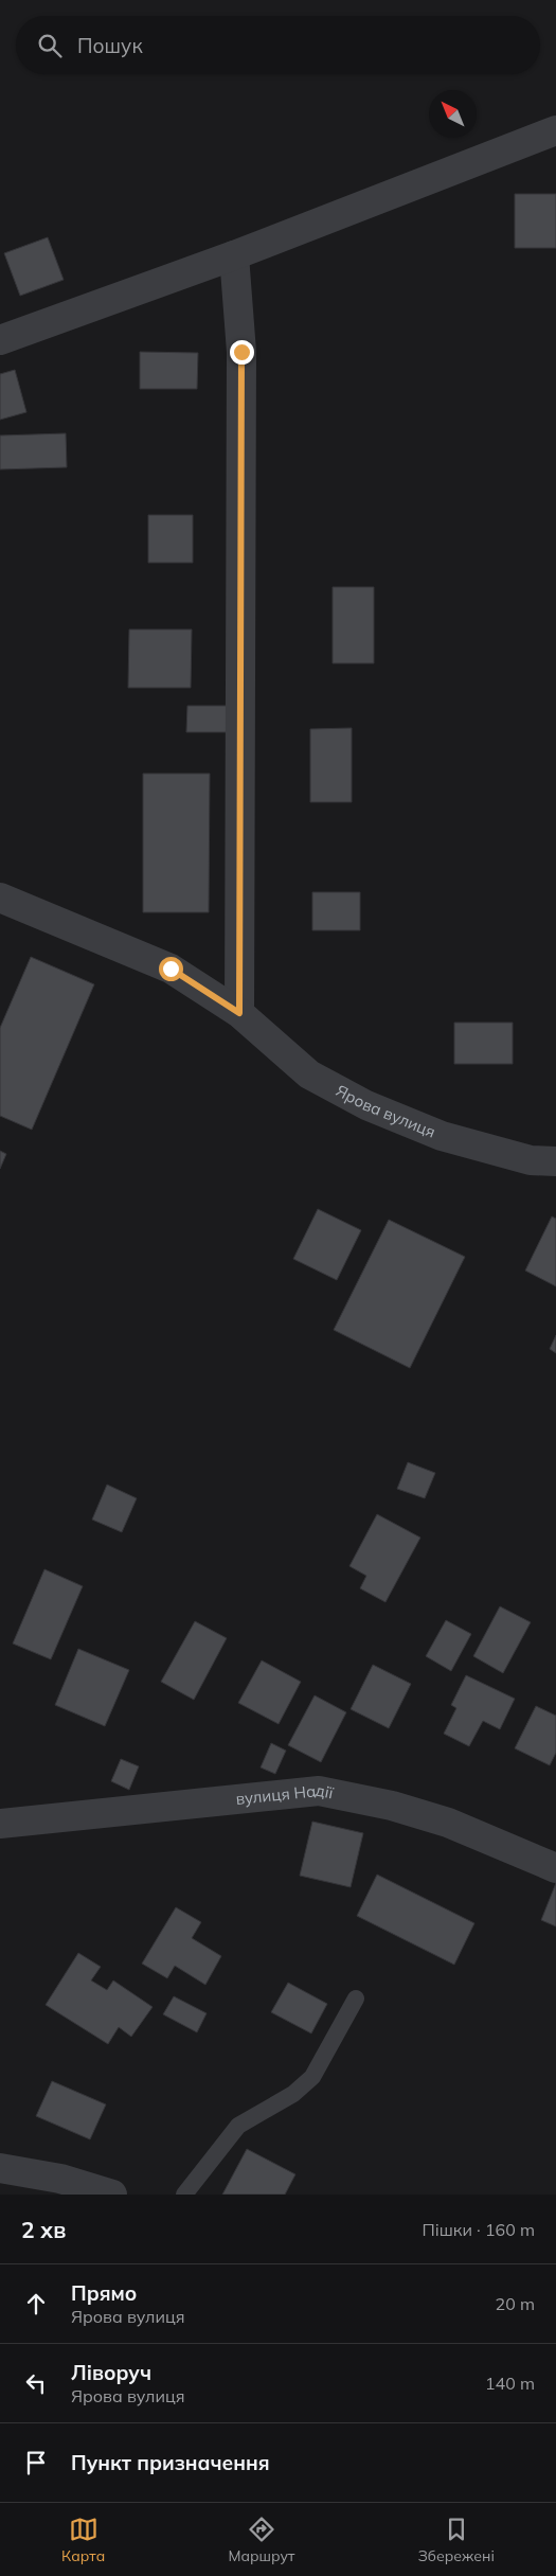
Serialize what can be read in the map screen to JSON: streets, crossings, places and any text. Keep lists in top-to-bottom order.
{
  "streets": {
    "street": ["Ярова вулиця", "вулиця Надії"]
  },
  "north": "top left",
  "page": {
    "search": "Пошук",
    "heading": ["2 хв", "Пішки · 160 m"],
    "list": [
      ["Прямо", "Ярова вулиця", "20 m"],
      ["Ліворуч", "Ярова вулиця", "140 m"],
      "Пункт призначення"
    ],
    "nav": ["Карта", "Маршрут", "Збережені"]
  }
}
